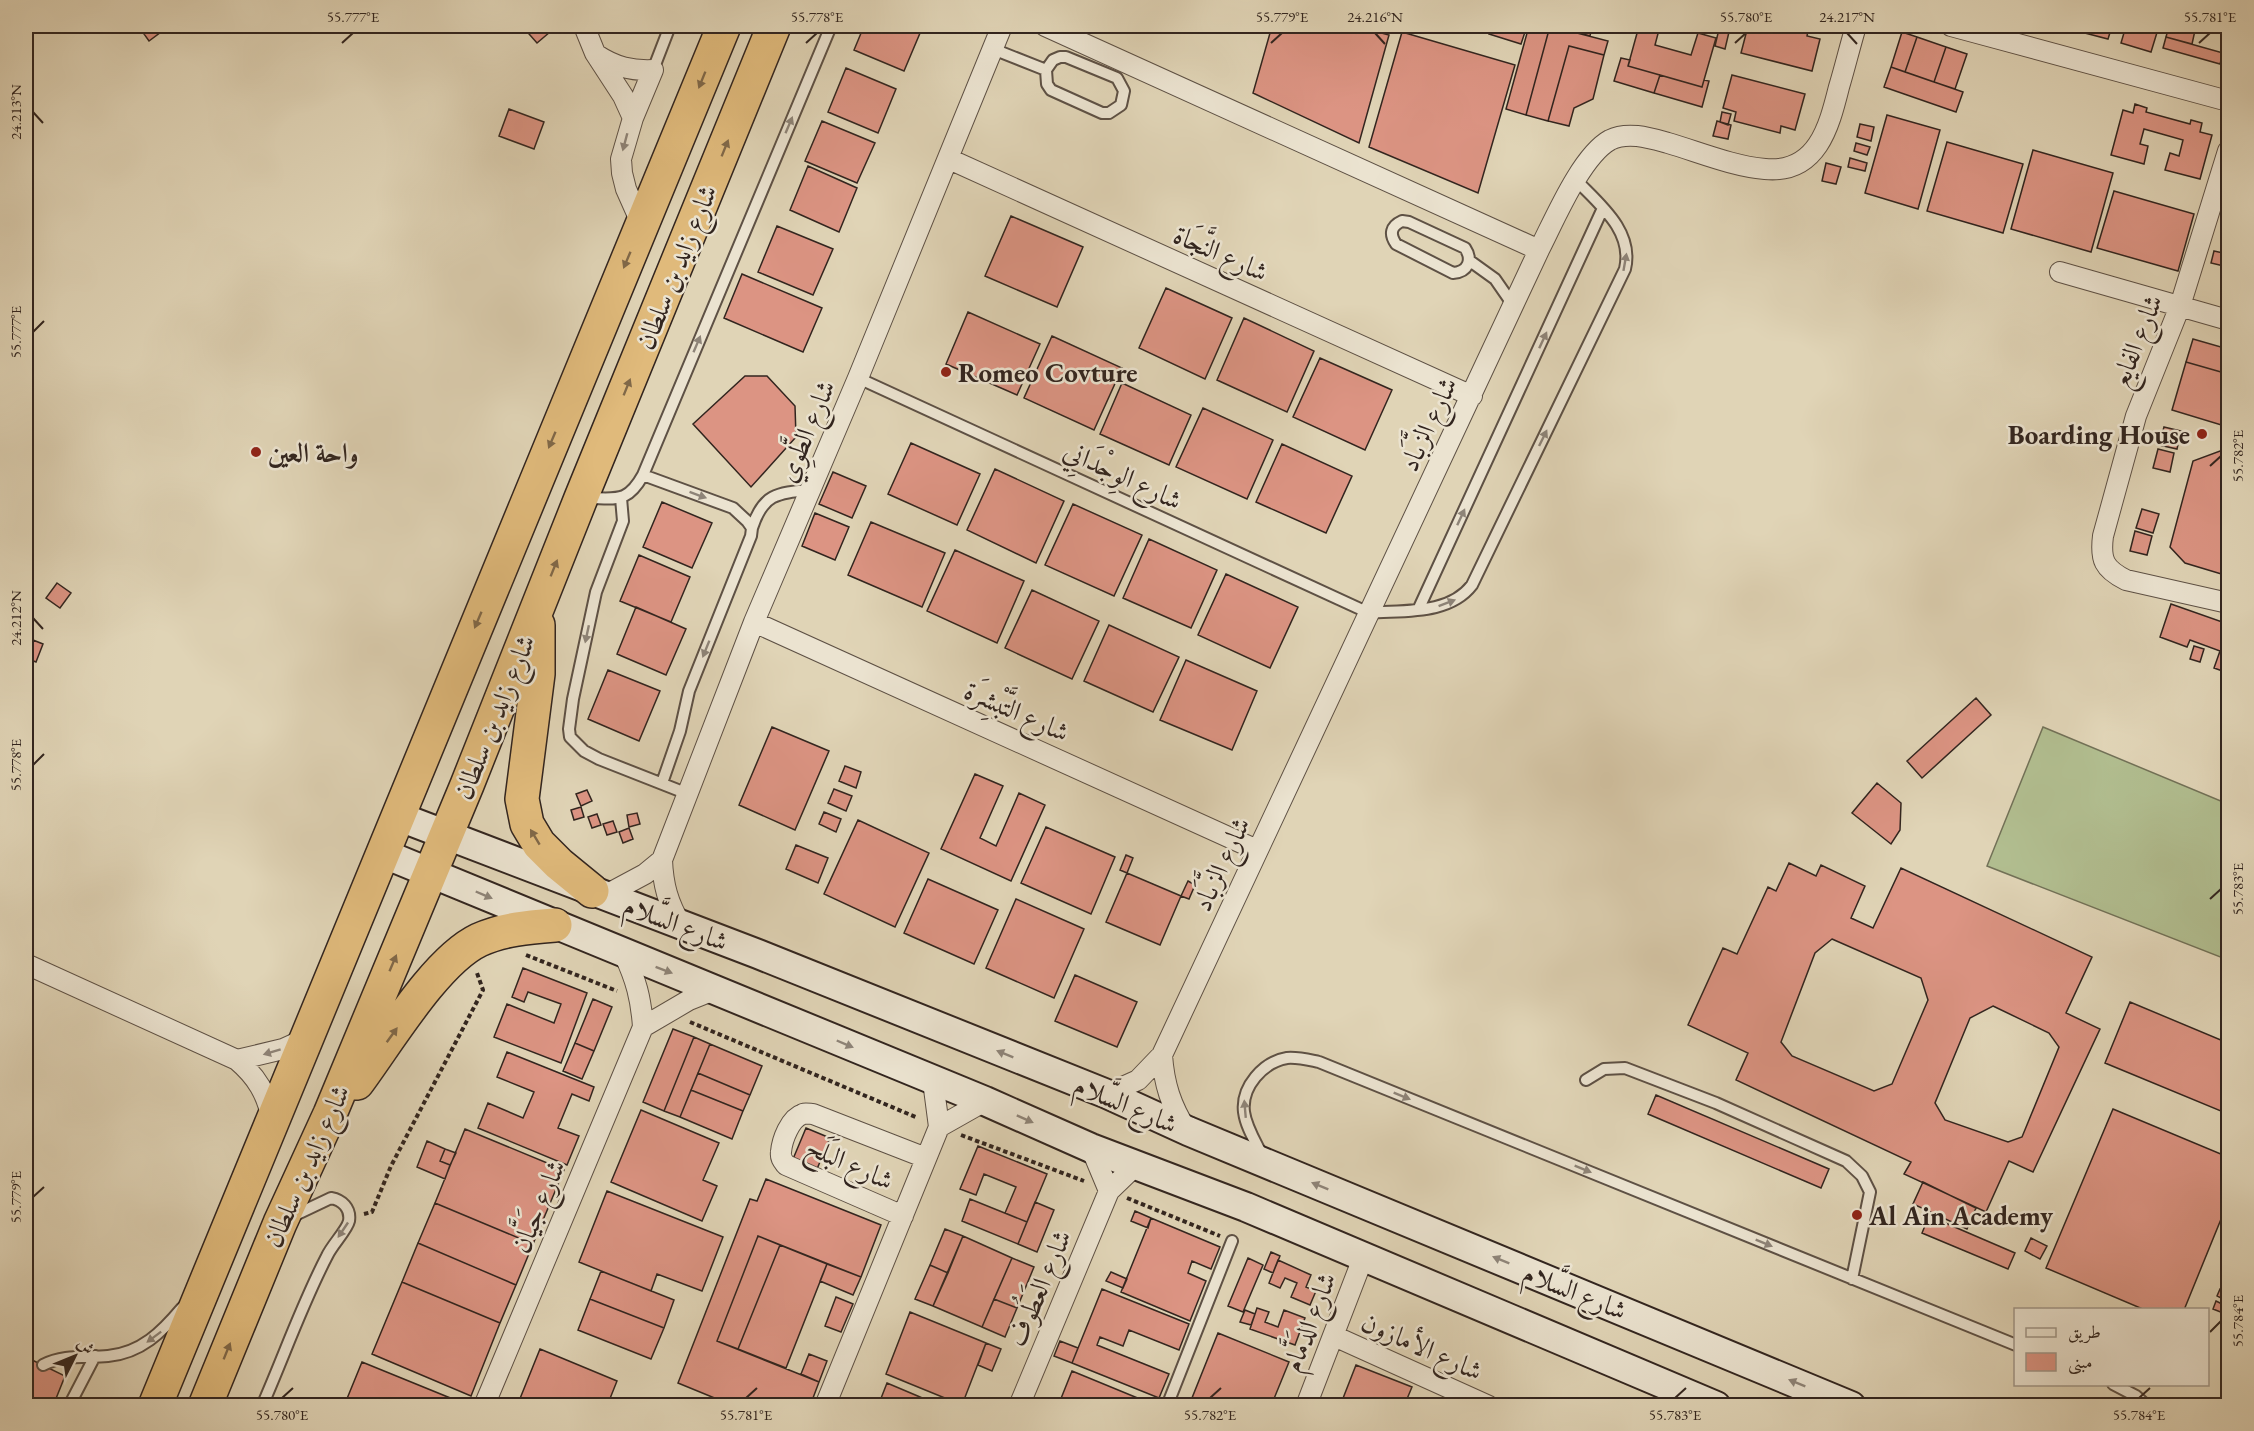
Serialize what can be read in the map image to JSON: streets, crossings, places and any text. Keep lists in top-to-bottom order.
{
  "streets": {
    "highway": ["شارع زايد بن سلطان"],
    "street": [
      "شارع النَّجَاة",
      "شارع الفايع",
      "شارع الزَّبَاد",
      "شارع الطَّوِي",
      "شارع التَّبْشِرَة",
      "شارع السَّلام",
      "شارع البَلَح",
      "شارع جَيَّان",
      "شارع العَطُوف",
      "شارع الدَمَّام",
      "شارع الأمازون"
    ],
    "lane": ["شارع الوِجْدَانِي"]
  },
  "crossings": [
    ["شارع النَّجَاة", "شارع الزَّبَاد"],
    ["شارع النَّجَاة", "شارع الطَّوِي"],
    ["شارع زايد بن سلطان", "شارع السَّلام"],
    ["شارع الزَّبَاد", "شارع الوِجْدَانِي"],
    ["شارع الزَّبَاد", "شارع التَّبْشِرَة"],
    ["شارع الزَّبَاد", "شارع السَّلام"],
    ["شارع الطَّوِي", "شارع الوِجْدَانِي"],
    ["شارع الطَّوِي", "شارع التَّبْشِرَة"],
    ["شارع الطَّوِي", "شارع السَّلام"],
    ["شارع السَّلام", "شارع جَيَّان"],
    ["شارع السَّلام", "شارع العَطُوف"],
    ["شارع السَّلام", "شارع الدَمَّام"],
    ["شارع الدَمَّام", "شارع الأمازون"]
  ],
  "places": [
    "Romeo Covture",
    "Boarding House",
    "واحة العين",
    "Al Ain Academy"
  ],
  "legend": ["طريق", "مبنى"],
  "north": "top right",
  "coordinates": [
    "55.777°E",
    "55.778°E",
    "55.779°E",
    "24.216°N",
    "55.780°E",
    "24.217°N",
    "55.781°E",
    "24.213°N",
    "55.782°E",
    "24.212°N",
    "55.783°E",
    "55.784°E"
  ]
}
